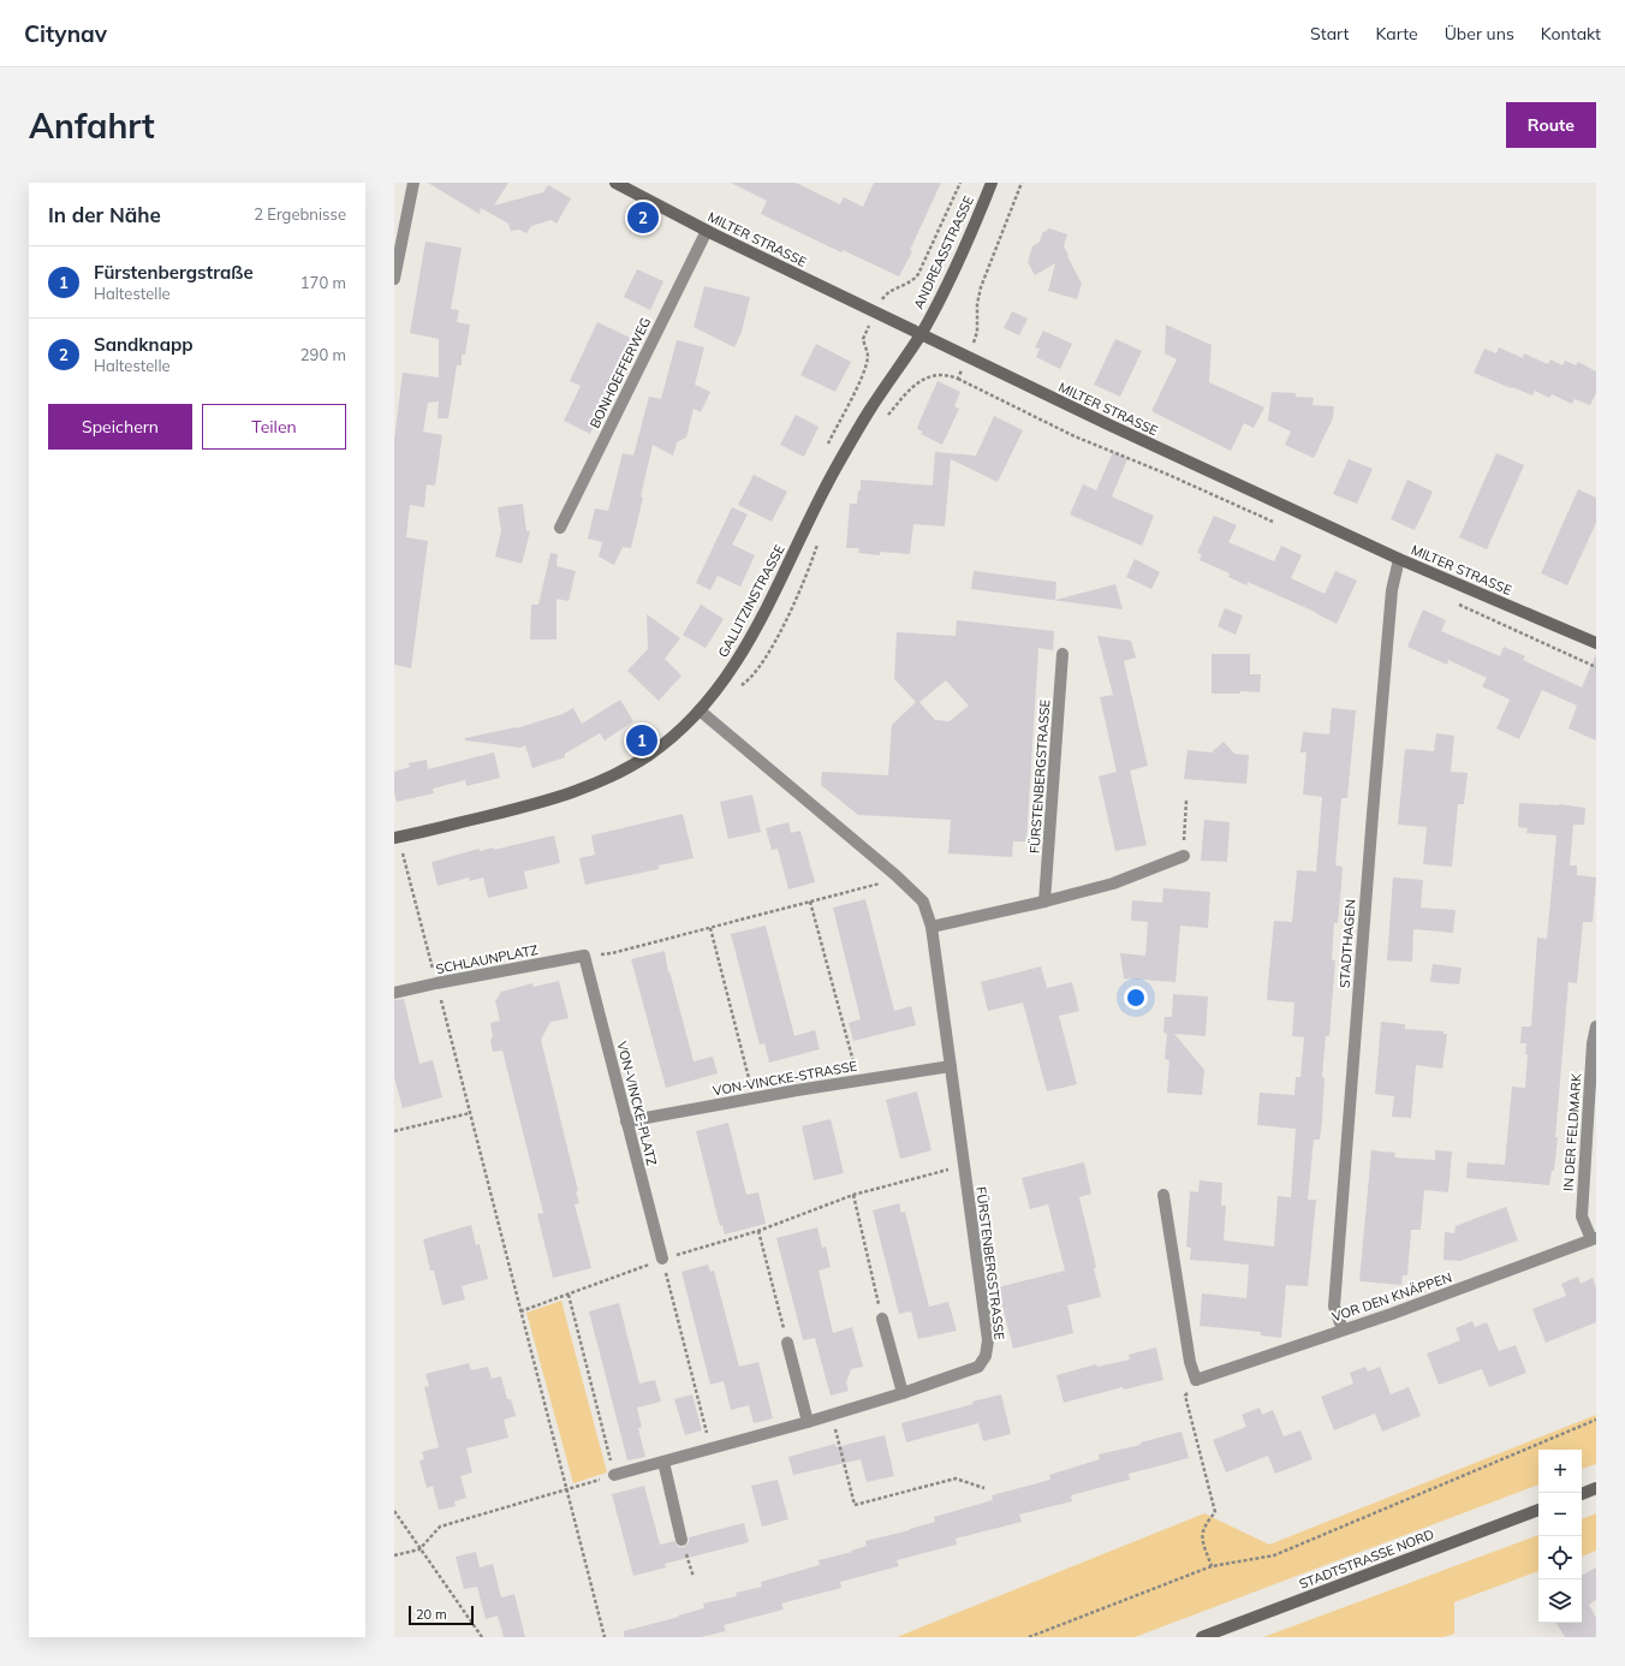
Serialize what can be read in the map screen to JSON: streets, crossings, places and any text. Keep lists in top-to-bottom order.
{
  "streets": {
    "street": [
      "MILTER STRASSE",
      "ANDREASSTRASSE",
      "BONHOEFFERWEG",
      "GALLITZINSTRASSE",
      "FÜRSTENBERGSTRASSE",
      "STADTHAGEN",
      "SCHLAUNPLATZ",
      "VON-VINCKE-STRASSE",
      "VON-VINCKE-PLATZ",
      "IN DER FELDMARK",
      "VOR DEN KNÄPPEN",
      "STADTSTRASSE NORD"
    ]
  },
  "crossings": [
    ["MILTER STRASSE", "ANDREASSTRASSE"],
    ["MILTER STRASSE", "BONHOEFFERWEG"],
    ["MILTER STRASSE", "GALLITZINSTRASSE"],
    ["MILTER STRASSE", "STADTHAGEN"],
    ["ANDREASSTRASSE", "GALLITZINSTRASSE"],
    ["GALLITZINSTRASSE", "FÜRSTENBERGSTRASSE"],
    ["FÜRSTENBERGSTRASSE", "VON-VINCKE-STRASSE"],
    ["STADTHAGEN", "VOR DEN KNÄPPEN"],
    ["SCHLAUNPLATZ", "VON-VINCKE-PLATZ"],
    ["VON-VINCKE-STRASSE", "VON-VINCKE-PLATZ"],
    ["IN DER FELDMARK", "VOR DEN KNÄPPEN"]
  ],
  "scale_bar": "20 m",
  "page": {
    "header": "Citynav",
    "nav": [
      "Start",
      "Karte",
      "Über uns",
      "Kontakt"
    ],
    "buttons": [
      "Route",
      ["Speichern", "Teilen"]
    ],
    "title": "Anfahrt",
    "heading": ["In der Nähe", "2 Ergebnisse"],
    "pins": ["2", "1"],
    "list": [
      {
        "mark": "1",
        "name": "Fürstenbergstraße",
        "note": "Haltestelle",
        "value": "170 m"
      },
      {
        "mark": "2",
        "name": "Sandknapp",
        "note": "Haltestelle",
        "value": "290 m"
      }
    ],
    "map_buttons": ["+", "−"],
    "scale": "20 m"
  }
}
